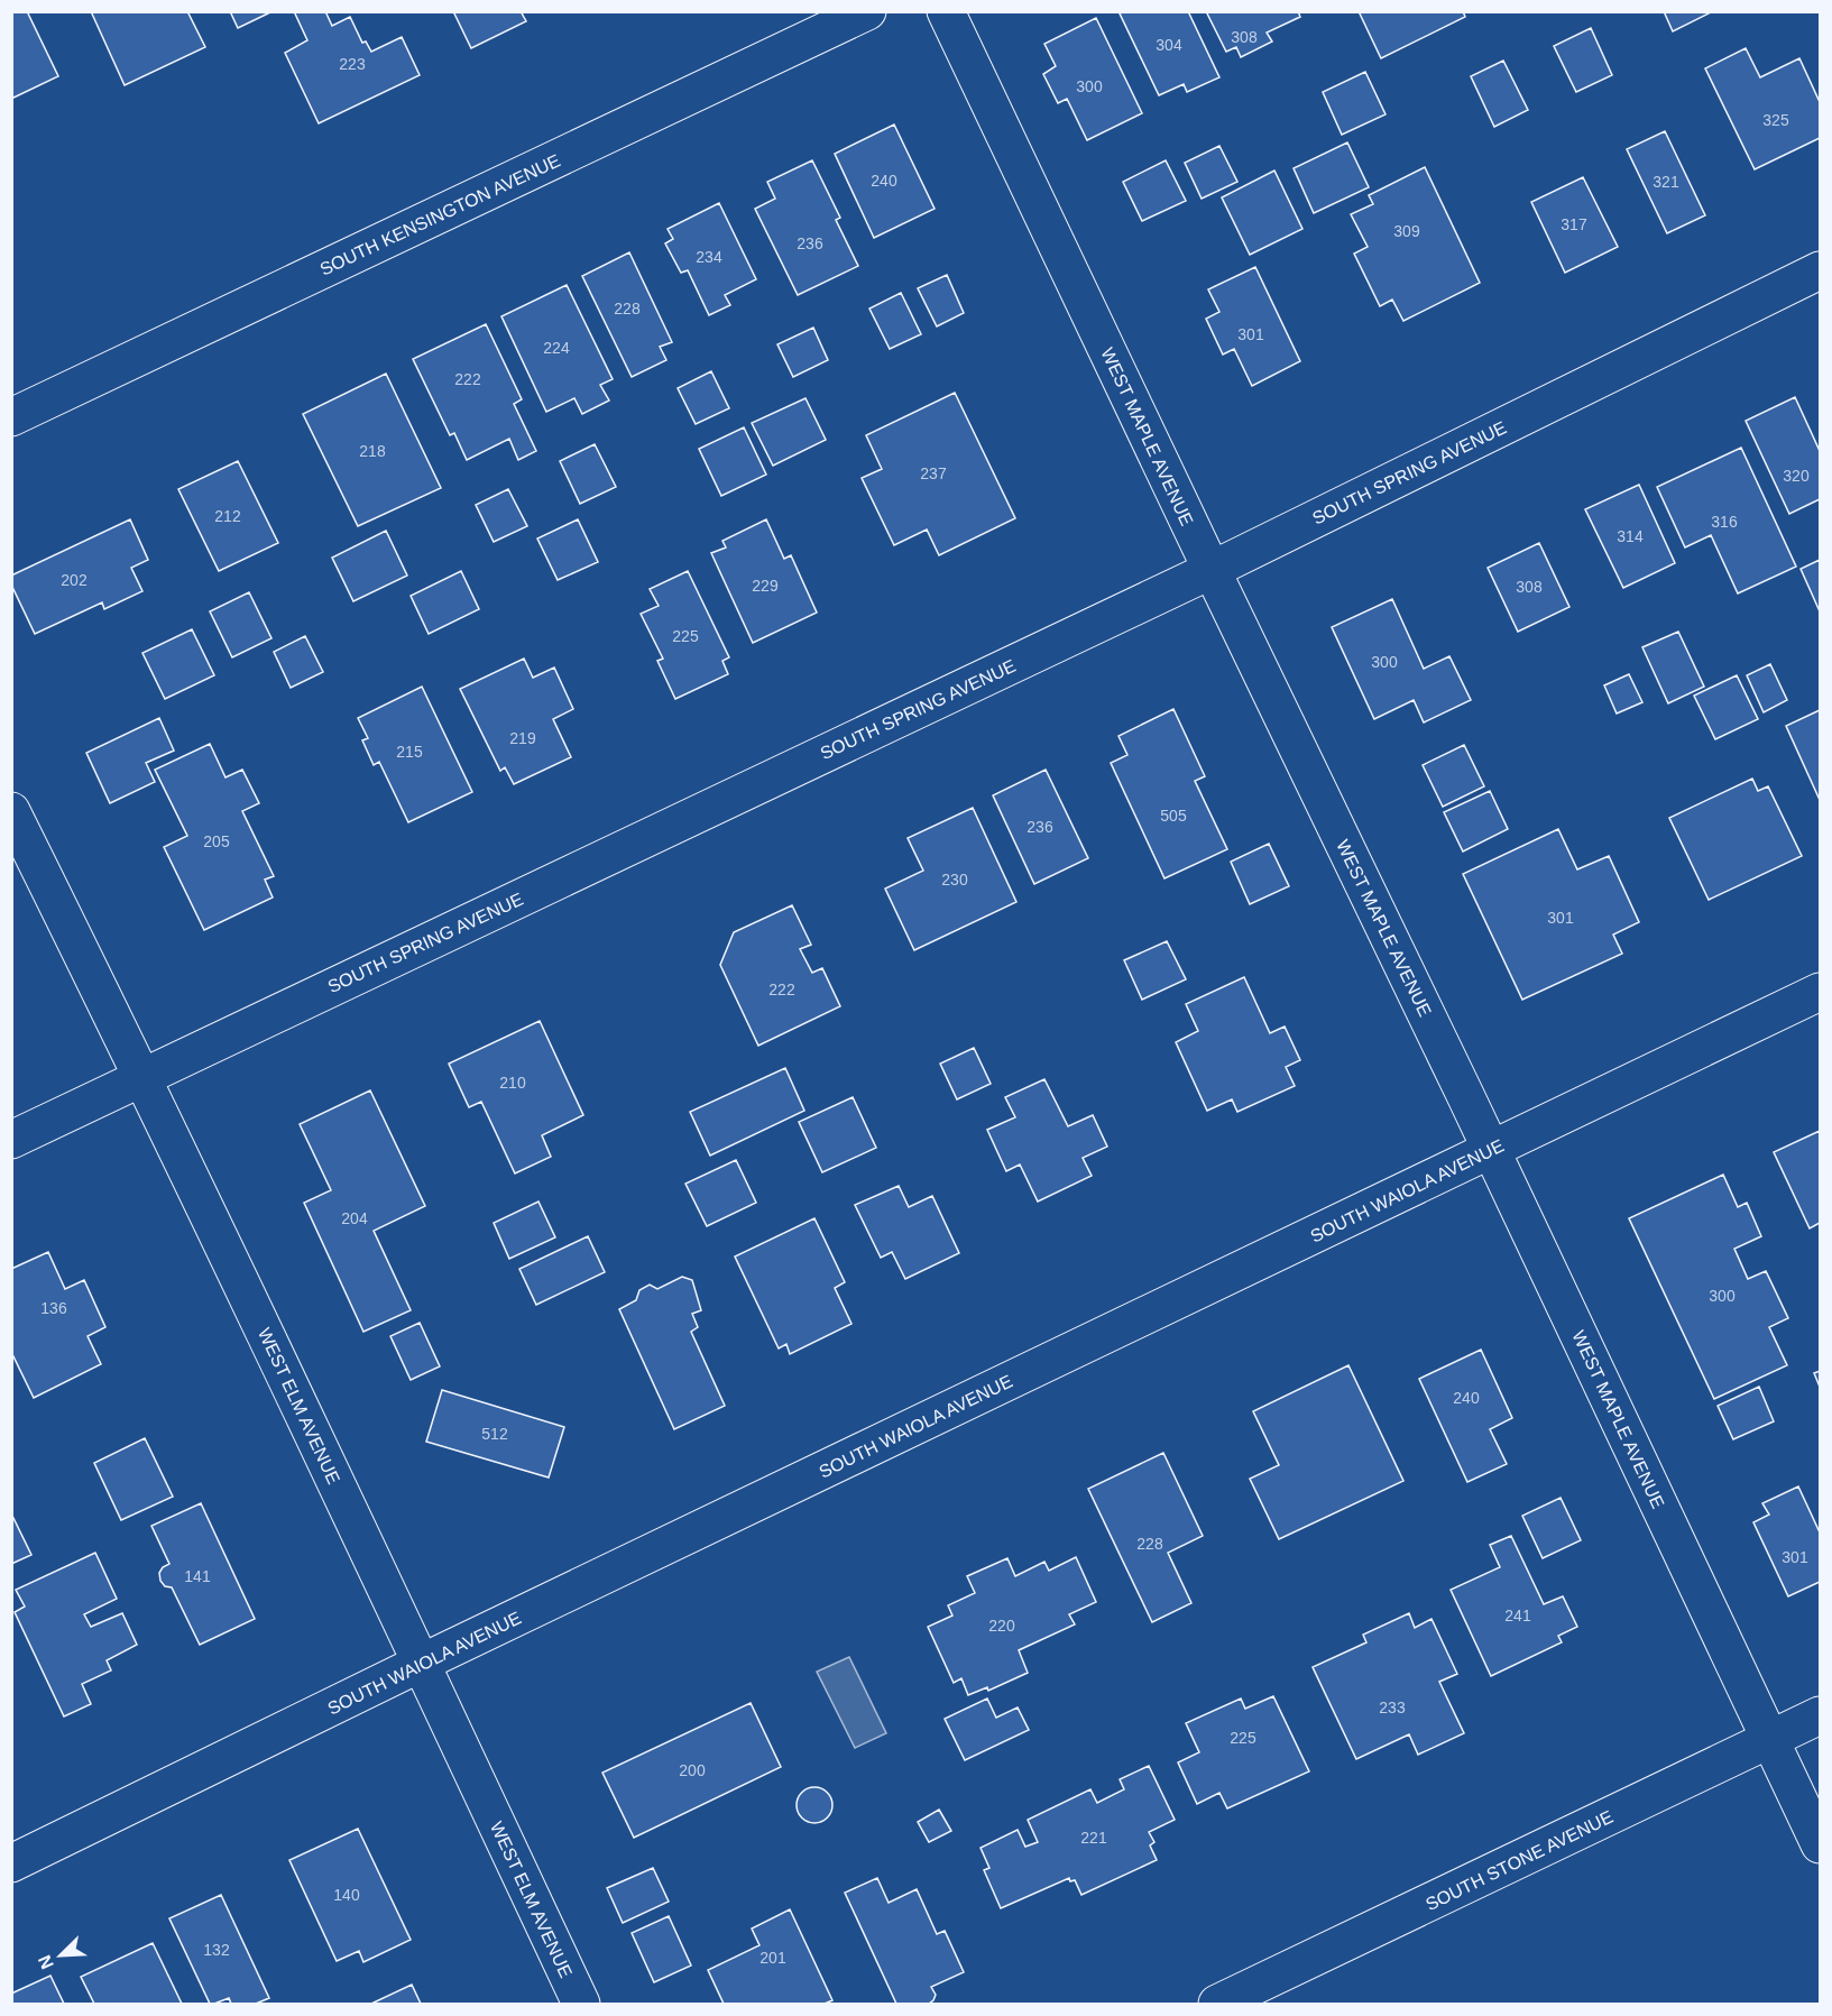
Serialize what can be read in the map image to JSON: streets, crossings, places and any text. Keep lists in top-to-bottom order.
{
  "streets": {
    "street": [
      "SOUTH KENSINGTON AVENUE",
      "WEST MAPLE AVENUE",
      "SOUTH SPRING AVENUE",
      "SOUTH WAIOLA AVENUE",
      "WEST ELM AVENUE",
      "SOUTH STONE AVENUE"
    ]
  },
  "crossings": [
    ["WEST MAPLE AVENUE", "SOUTH SPRING AVENUE"],
    ["WEST MAPLE AVENUE", "SOUTH WAIOLA AVENUE"],
    ["WEST MAPLE AVENUE", "SOUTH STONE AVENUE"],
    ["SOUTH SPRING AVENUE", "WEST ELM AVENUE"],
    ["SOUTH WAIOLA AVENUE", "WEST ELM AVENUE"]
  ],
  "house_numbers": [
    "308",
    "304",
    "223",
    "300",
    "325",
    "240",
    "321",
    "317",
    "309",
    "236",
    "234",
    "228",
    "301",
    "224",
    "222",
    "218",
    "237",
    "320",
    "212",
    "316",
    "314",
    "202",
    "229",
    "308",
    "225",
    "300",
    "219",
    "215",
    "505",
    "236",
    "205",
    "230",
    "301",
    "222",
    "210",
    "204",
    "300",
    "136",
    "240",
    "512",
    "228",
    "301",
    "141",
    "241",
    "220",
    "233",
    "225",
    "200",
    "221",
    "140",
    "132",
    "201"
  ],
  "north": "bottom left"
}
